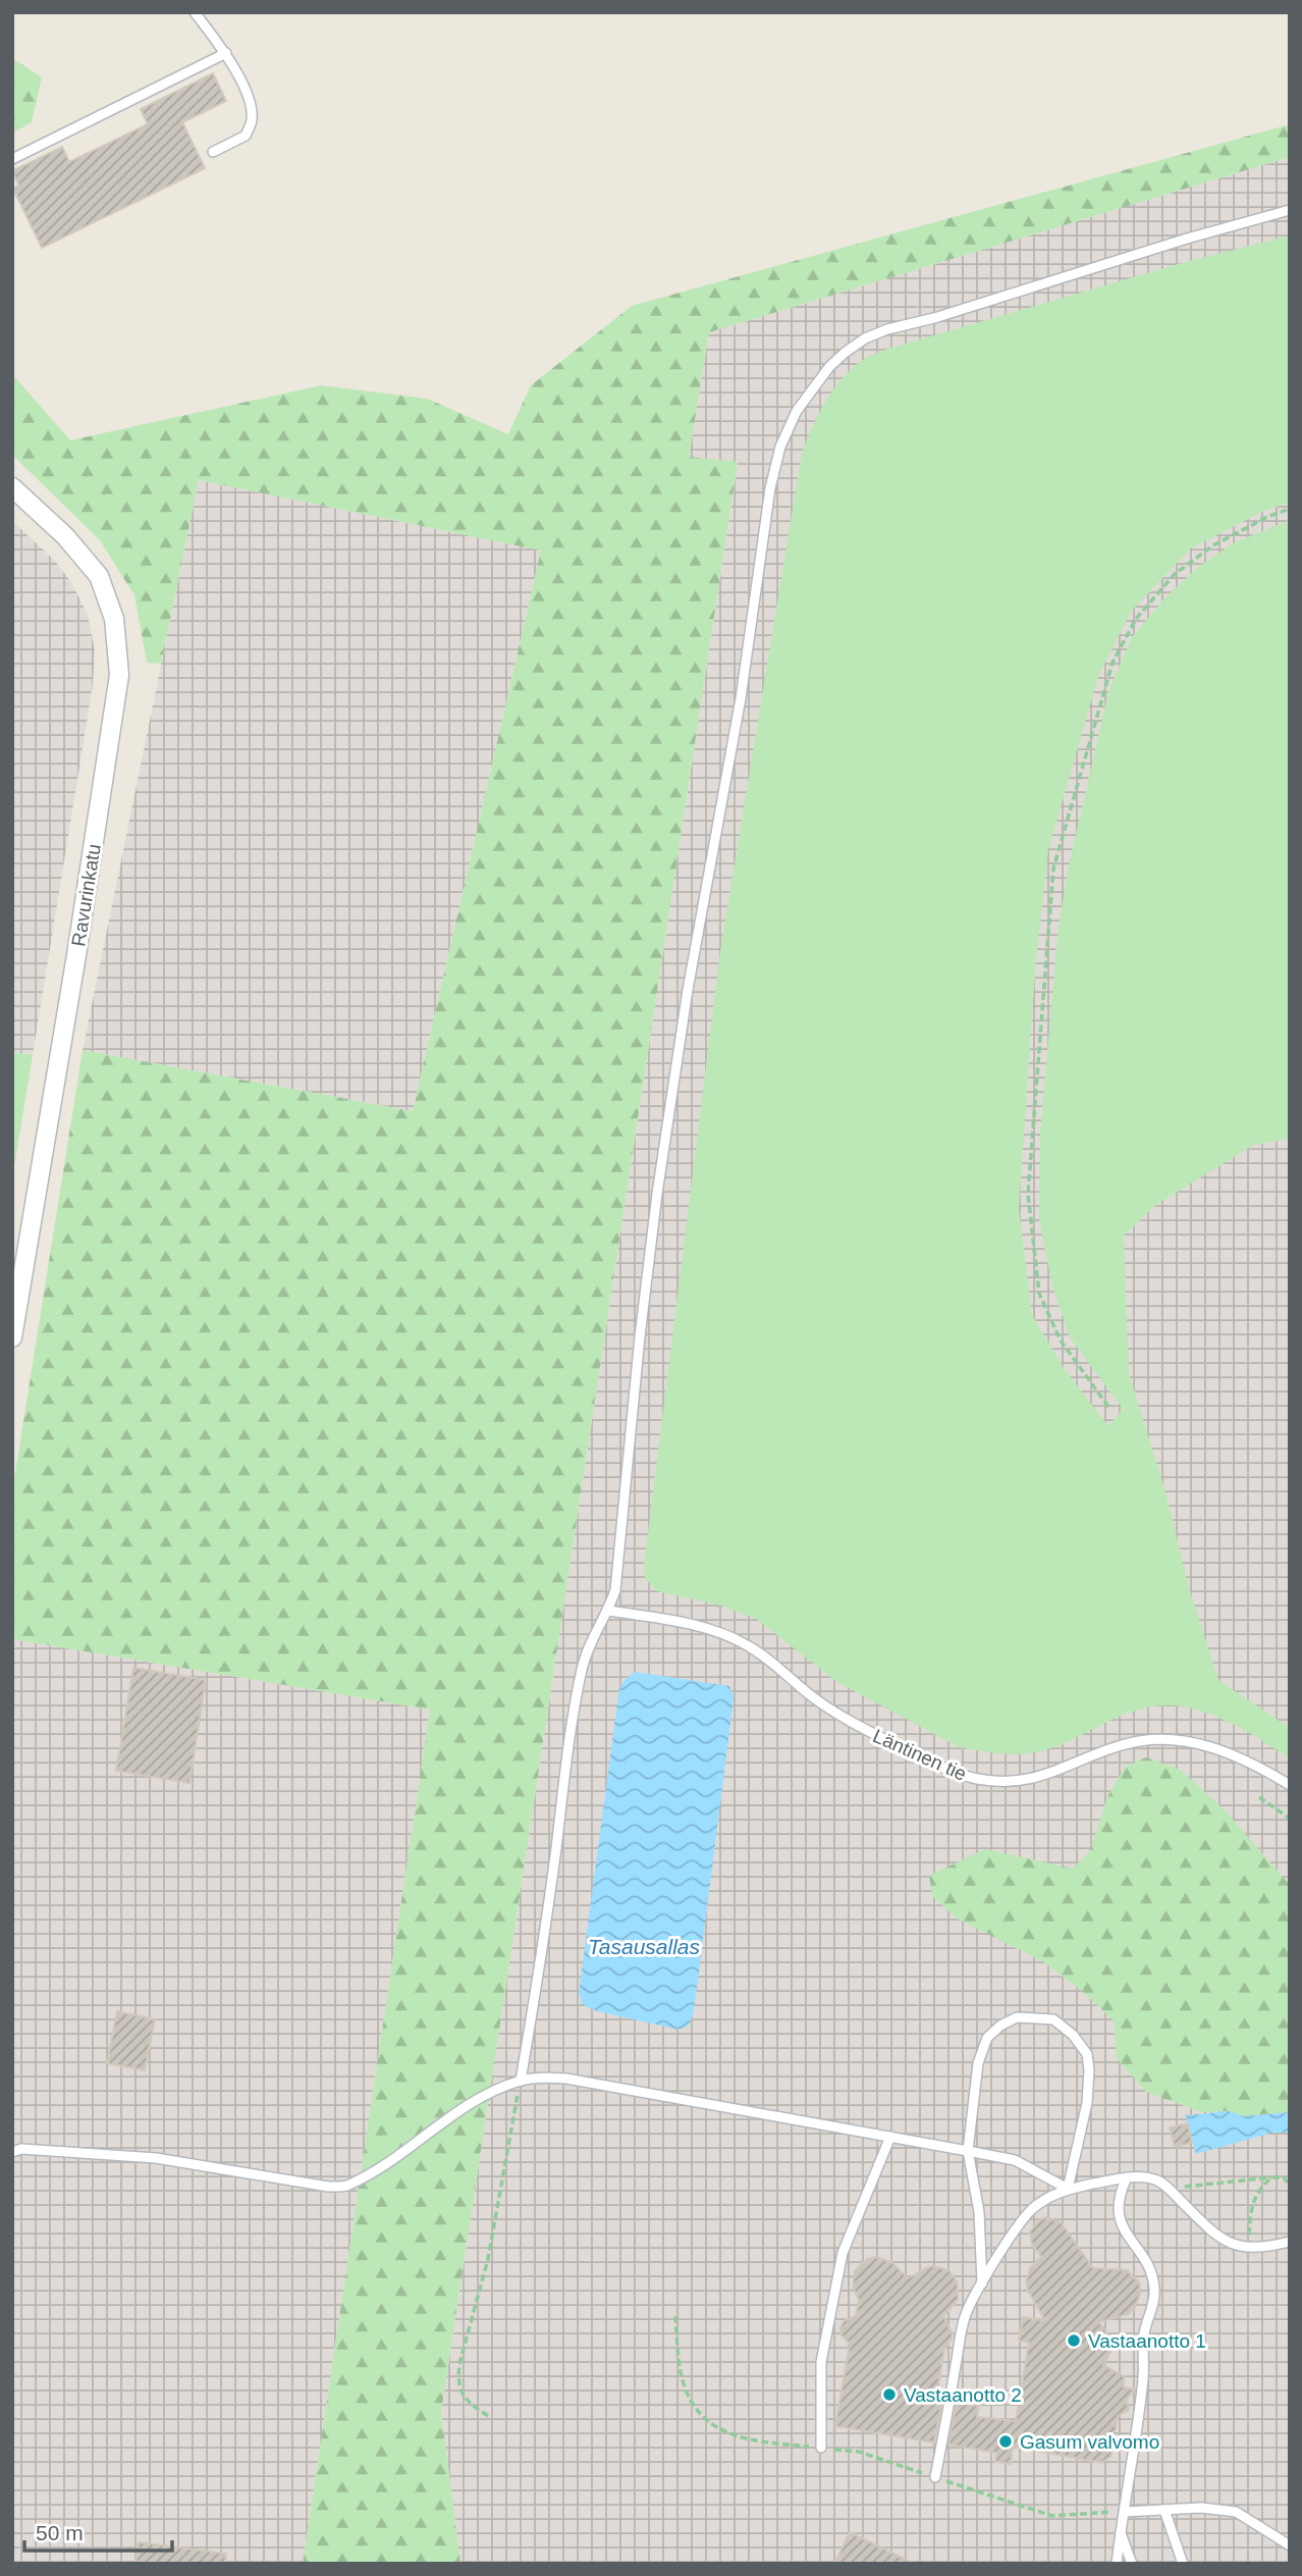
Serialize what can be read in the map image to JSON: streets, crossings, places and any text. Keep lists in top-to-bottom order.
{
  "streets": {
    "street": ["Ravurinkatu"],
    "lane": ["Läntinen tie"]
  },
  "water": ["Tasausallas"],
  "places": ["Vastaanotto 1", "Vastaanotto 2", "Gasum valvomo"],
  "scale_bar": "50 m"
}
